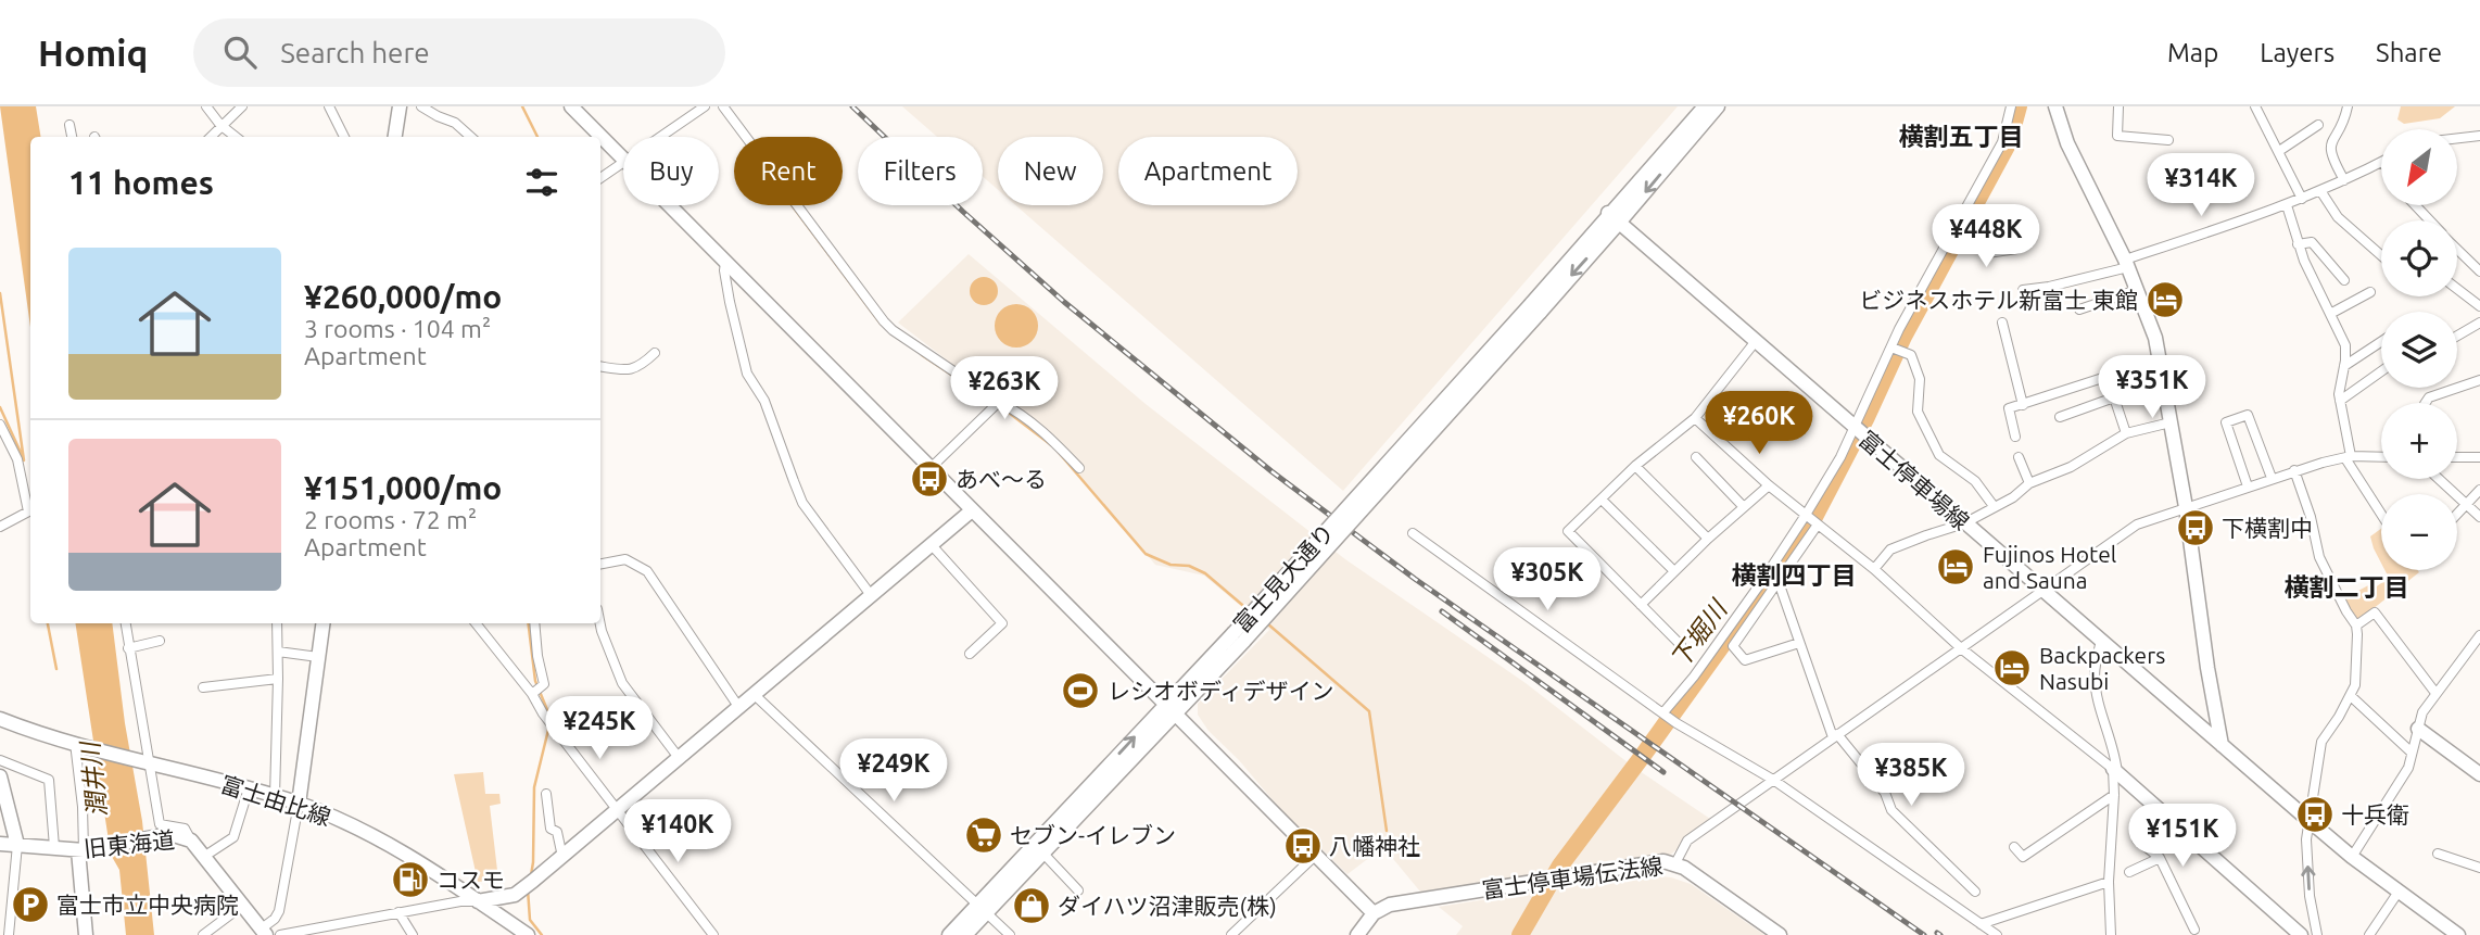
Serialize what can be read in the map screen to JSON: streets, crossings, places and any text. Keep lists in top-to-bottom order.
{
  "streets": {
    "street": [
      "富士停車場線",
      "富士見大通り",
      "富士由比線",
      "旧東海道",
      "富士停車場伝法線"
    ]
  },
  "crossings": [
    ["富士停車場線", "富士見大通り"]
  ],
  "districts": ["横割五丁目", "横割四丁目", "横割二丁目"],
  "water": ["下堀川", "潤井川"],
  "places": {
    "hotel": ["ビジネスホテル新富士 東館", "Fujinos Hotel and Sauna", "Backpackers Nasubi"],
    "bus stop": [
      "あべ〜る",
      "下横割中",
      "十兵衛",
      "八幡神社"
    ],
    "sports": ["レシオボディデザイン"],
    "supermarket": ["セブン-イレブン"],
    "fuel station": ["コスモ"],
    "parking": ["富士市立中央病院"],
    "shop": ["ダイハツ沼津販売(株)"]
  },
  "north": "bottom left",
  "page": {
    "header": "Homiq",
    "search": "Search here",
    "nav": ["Map", "Layers", "Share"],
    "map_buttons": ["+", "−"],
    "chip": [
      "Buy",
      "Rent",
      "Filters",
      "New",
      "Apartment"
    ],
    "heading": "11 homes",
    "price": [
      "¥314K",
      "¥448K",
      "¥351K",
      "¥263K",
      "¥260K",
      "¥305K",
      "¥245K",
      "¥249K",
      "¥385K",
      "¥140K",
      "¥151K"
    ],
    "list": [
      {
        "name": "¥260,000/mo",
        "note": "3 rooms · 104 m² · Apartment"
      },
      {
        "name": "¥151,000/mo",
        "note": "2 rooms · 72 m² · Apartment"
      }
    ]
  }
}
